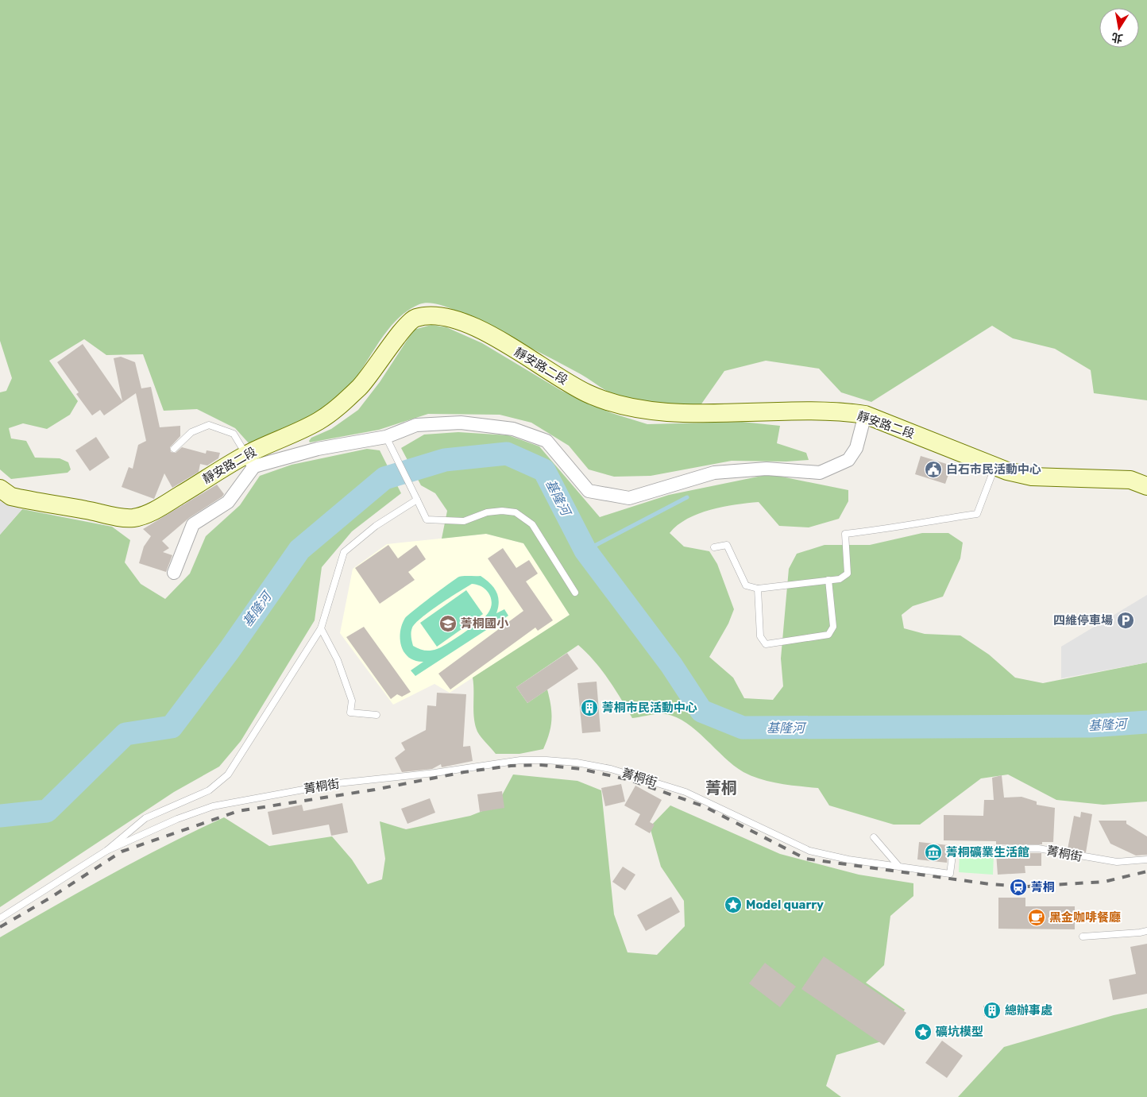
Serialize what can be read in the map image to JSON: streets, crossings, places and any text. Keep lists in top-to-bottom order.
{
  "streets": {
    "main road": ["靜安路二段"],
    "lane": ["菁桐街"]
  },
  "districts": ["菁桐"],
  "water": ["基隆河"],
  "places": {
    "public building": ["白石市民活動中心"],
    "parking": ["四維停車場"],
    "school or university": ["菁桐國小"],
    "building": ["菁桐市民活動中心", "總辦事處"],
    "museum": ["菁桐礦業生活館"],
    "station": ["菁桐"],
    "place": ["Model quarry", "礦坑模型"],
    "cafe": ["黑金咖啡餐廳"]
  },
  "north": "bottom"
}
